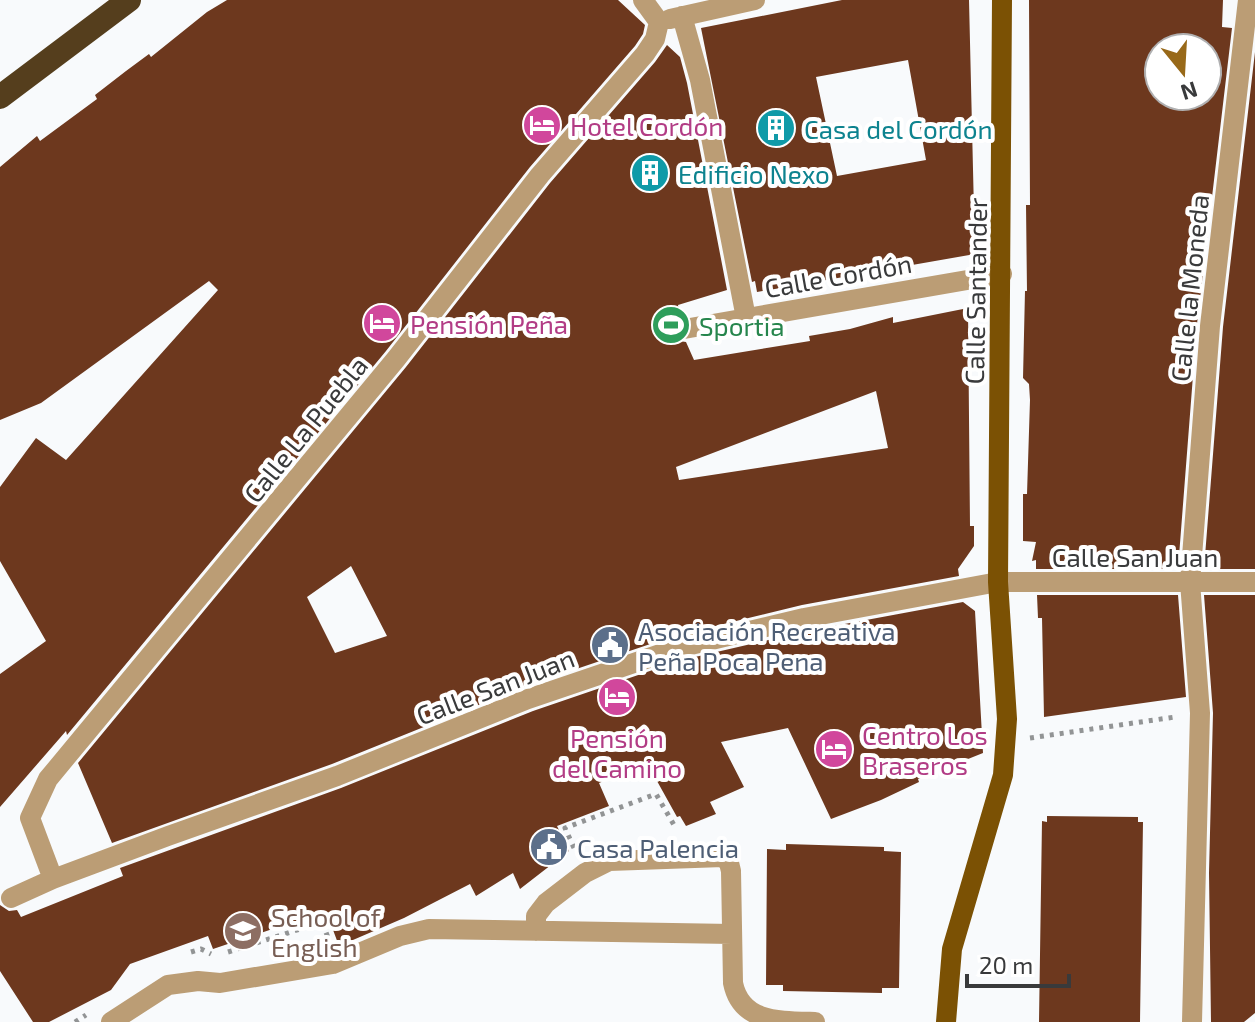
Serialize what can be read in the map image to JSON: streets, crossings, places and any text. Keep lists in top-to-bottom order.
{
  "streets": {
    "main road": ["Calle Santander"],
    "street": [
      "Calle Cordón",
      "Calle la Moneda",
      "Calle La Puebla",
      "Calle San Juan"
    ]
  },
  "crossings": [
    ["Calle Cordón", "Calle Santander"],
    ["Calle la Moneda", "Calle San Juan"],
    ["Calle Santander", "Calle San Juan"],
    ["Calle La Puebla", "Calle San Juan"]
  ],
  "places": {
    "hotel": [
      "Hotel Cordón",
      "Pensión Peña",
      "Pensión del Camino",
      "Centro Los Braseros"
    ],
    "building": ["Casa del Cordón", "Edificio Nexo"],
    "sports": ["Sportia"],
    "public building": ["Asociación Recreativa Peña Poca Pena", "Casa Palencia"],
    "school or university": ["School of English"]
  },
  "scale_bar": "20 m",
  "north": "bottom"
}
